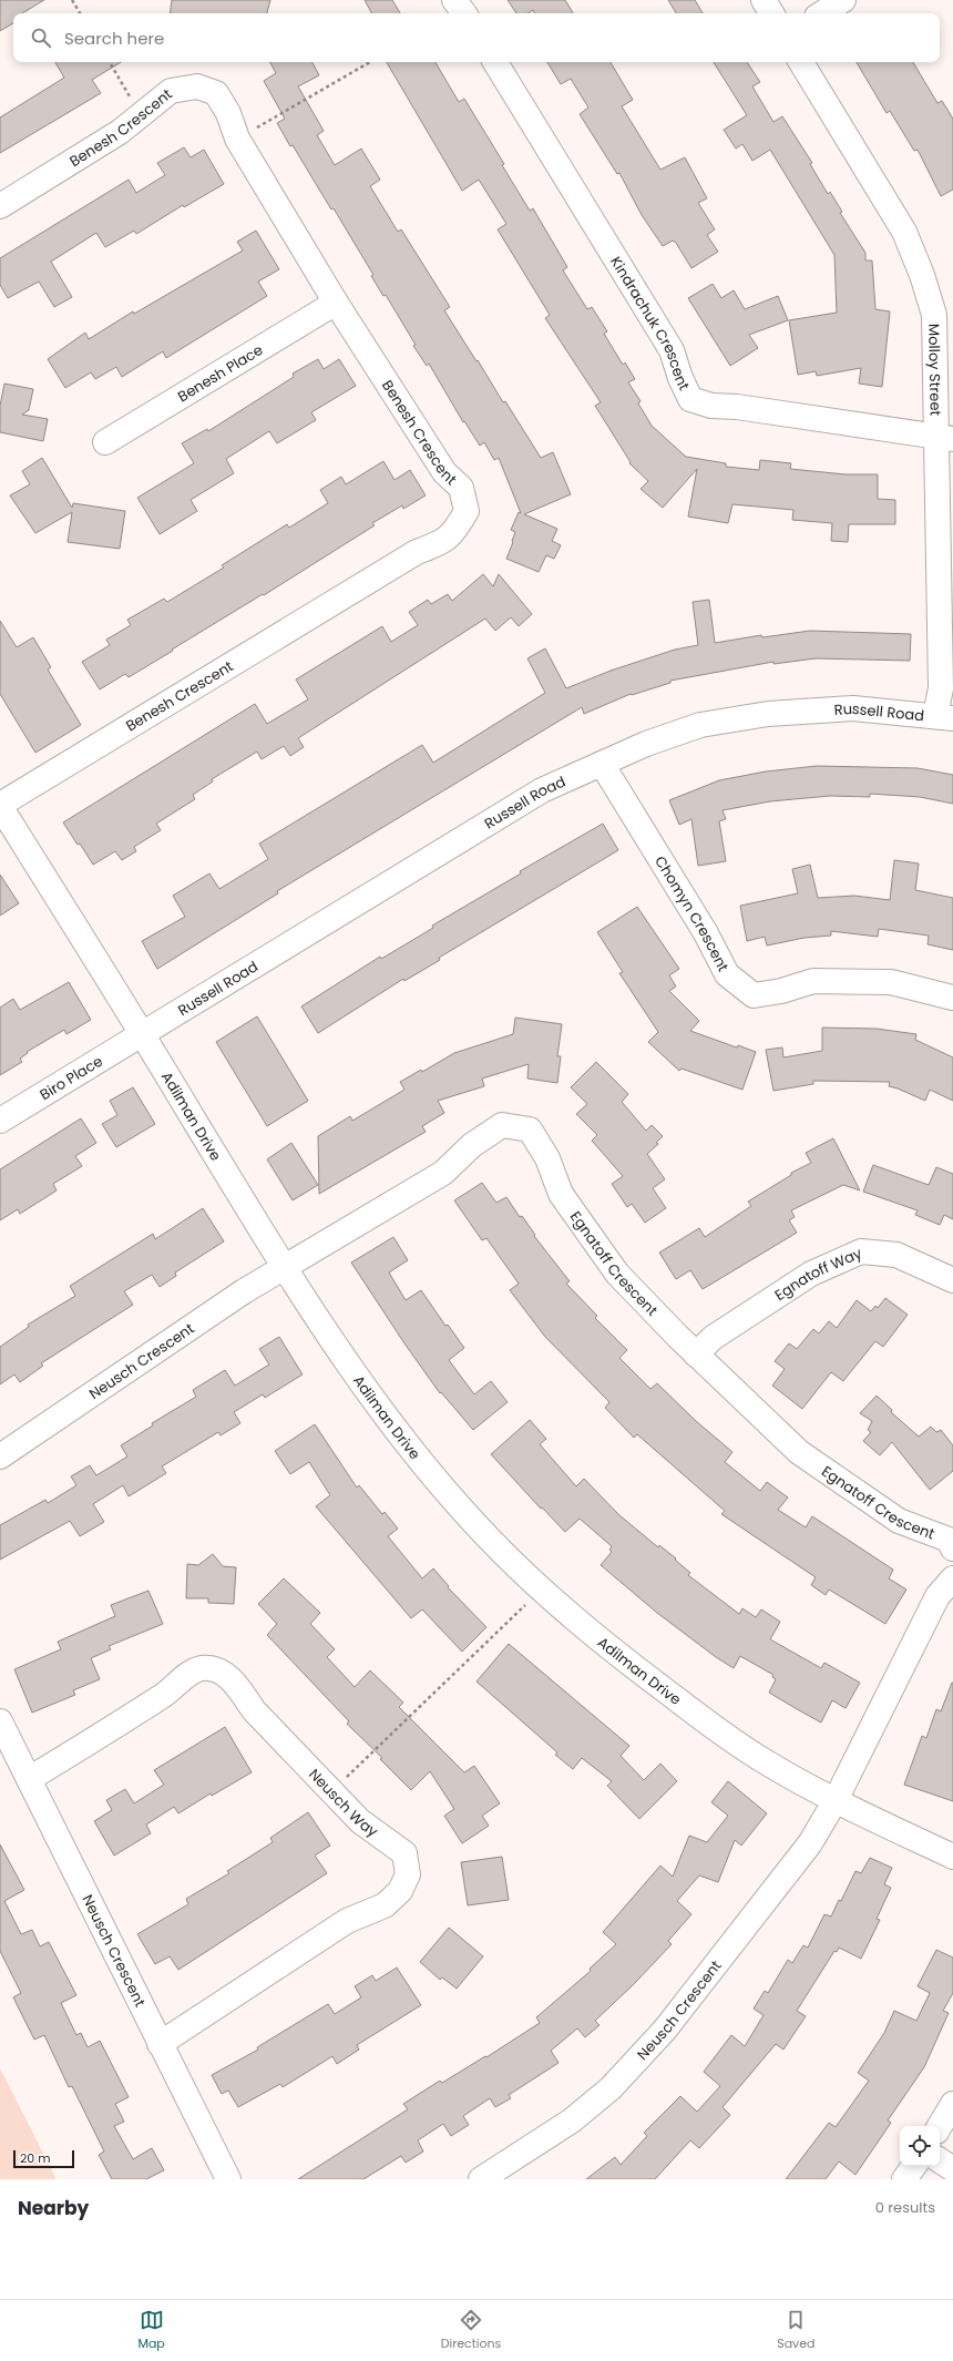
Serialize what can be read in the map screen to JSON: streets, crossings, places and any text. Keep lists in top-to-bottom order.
{
  "streets": {
    "street": [
      "Benesh Crescent",
      "Kindrachuk Crescent",
      "Molloy Street",
      "Benesh Place",
      "Russell Road",
      "Chomyn Crescent",
      "Biro Place",
      "Adilman Drive",
      "Egnatoff Crescent",
      "Egnatoff Way",
      "Neusch Crescent",
      "Neusch Way"
    ]
  },
  "crossings": [
    ["Benesh Crescent", "Benesh Place"],
    ["Benesh Crescent", "Adilman Drive"],
    ["Kindrachuk Crescent", "Molloy Street"],
    ["Molloy Street", "Russell Road"],
    ["Russell Road", "Chomyn Crescent"],
    ["Russell Road", "Biro Place"],
    ["Russell Road", "Adilman Drive"],
    ["Biro Place", "Adilman Drive"],
    ["Adilman Drive", "Egnatoff Crescent"],
    ["Adilman Drive", "Neusch Crescent"],
    ["Egnatoff Crescent", "Egnatoff Way"],
    ["Egnatoff Crescent", "Neusch Crescent"],
    ["Neusch Crescent", "Neusch Way"]
  ],
  "scale_bar": "20 m",
  "page": {
    "search": "Search here",
    "scale": "20 m",
    "heading": ["Nearby", "0 results"],
    "nav": ["Map", "Directions", "Saved"]
  }
}
